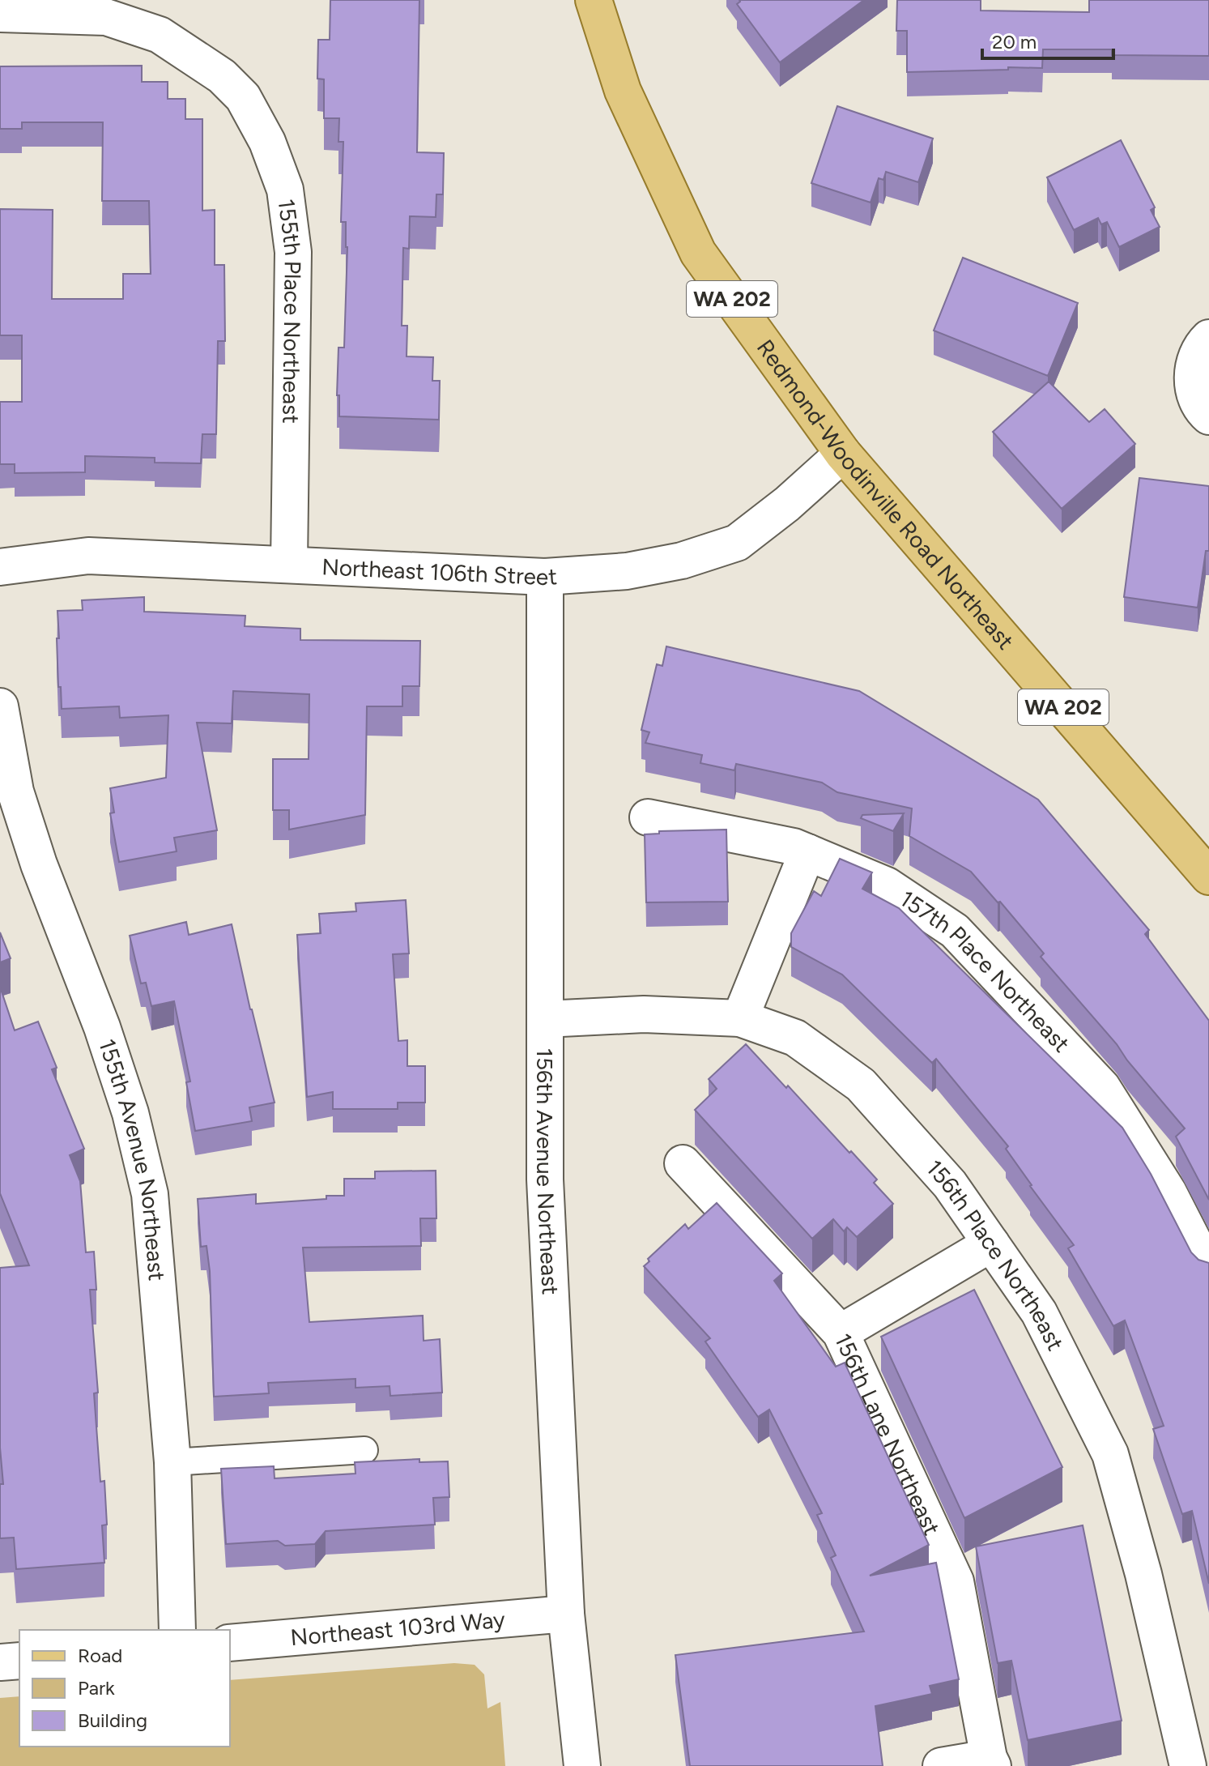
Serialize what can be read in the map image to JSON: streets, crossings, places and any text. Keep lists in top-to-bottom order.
{
  "streets": {
    "main road": ["WA 202", "Redmond-Woodinville Road Northeast"],
    "street": [
      "155th Place Northeast",
      "Northeast 106th Street",
      "157th Place Northeast",
      "155th Avenue Northeast",
      "156th Avenue Northeast",
      "156th Place Northeast",
      "156th Lane Northeast",
      "Northeast 103rd Way"
    ]
  },
  "crossings": [
    ["155th Place Northeast", "Northeast 106th Street"],
    ["Redmond-Woodinville Road Northeast", "Northeast 106th Street"],
    ["Northeast 106th Street", "156th Avenue Northeast"],
    ["156th Avenue Northeast", "156th Place Northeast"],
    ["156th Avenue Northeast", "Northeast 103rd Way"]
  ],
  "legend": ["Road", "Park", "Building"],
  "scale_bar": "20 m"
}
